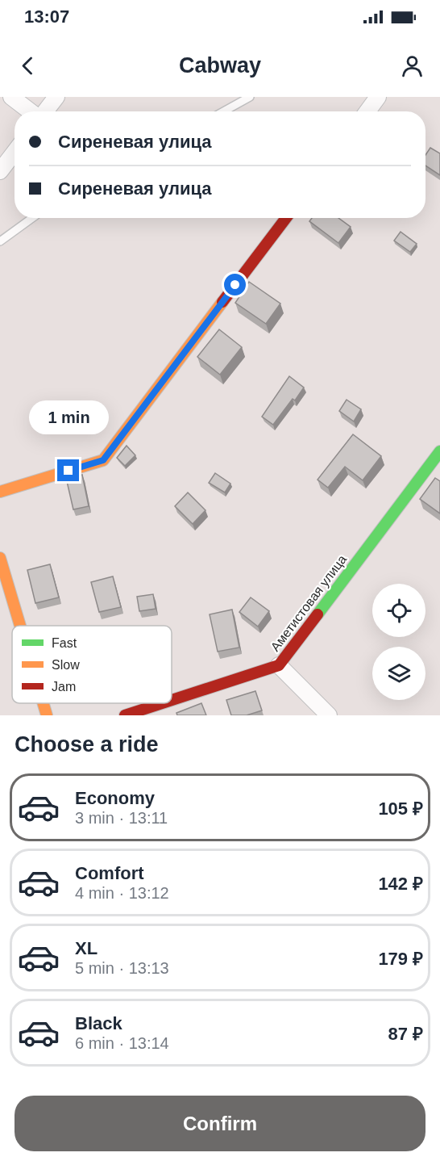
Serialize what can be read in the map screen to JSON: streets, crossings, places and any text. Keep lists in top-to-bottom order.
{
  "streets": {
    "street": ["Аметистовая улица"]
  },
  "legend": ["Fast", "Slow", "Jam"],
  "page": {
    "status": "13:07",
    "header": "Cabway",
    "banner": ["Сиреневая улица", "Сиреневая улица"],
    "bubble": "1 min",
    "heading": "Choose a ride",
    "list": [
      {
        "name": "Economy",
        "note": "3 min · 13:11",
        "value": "105 ₽"
      },
      {
        "name": "Comfort",
        "note": "4 min · 13:12",
        "value": "142 ₽"
      },
      {
        "name": "XL",
        "note": "5 min · 13:13",
        "value": "179 ₽"
      },
      {
        "name": "Black",
        "note": "6 min · 13:14",
        "value": "87 ₽"
      }
    ],
    "buttons": "Confirm"
  }
}
